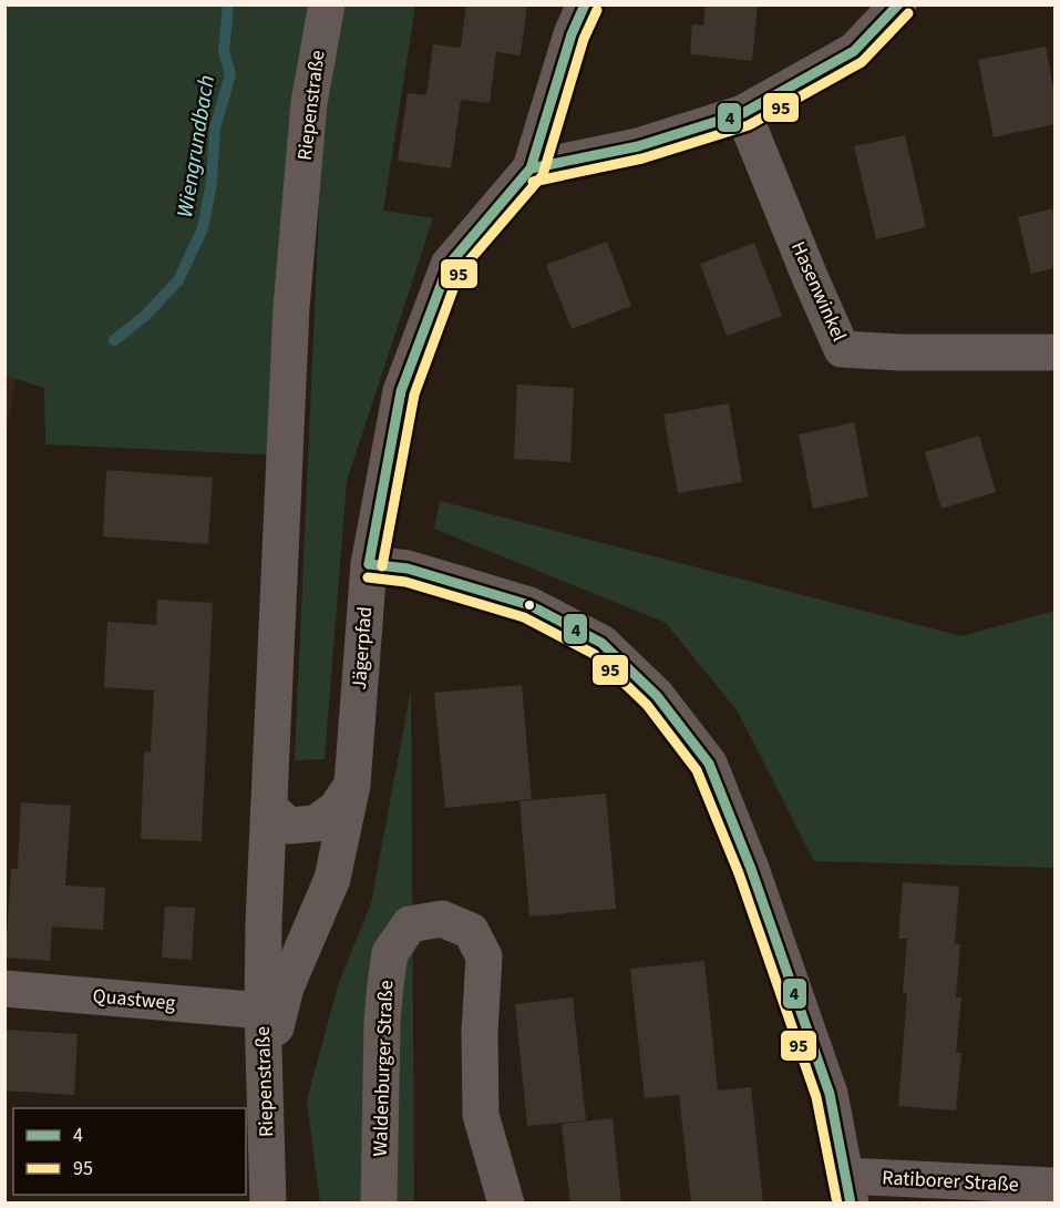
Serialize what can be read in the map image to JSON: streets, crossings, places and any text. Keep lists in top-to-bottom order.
{
  "streets": {
    "street": [
      "Riepenstraße",
      "Hasenwinkel",
      "Jägerpfad",
      "Quastweg",
      "Waldenburger Straße",
      "Ratiborer Straße"
    ]
  },
  "crossings": [
    ["Riepenstraße", "Jägerpfad"],
    ["Riepenstraße", "Quastweg"]
  ],
  "water": ["Wiengrundbach"],
  "lines": ["transit line 4", "transit line 95"],
  "legend": ["4", "95"]
}
